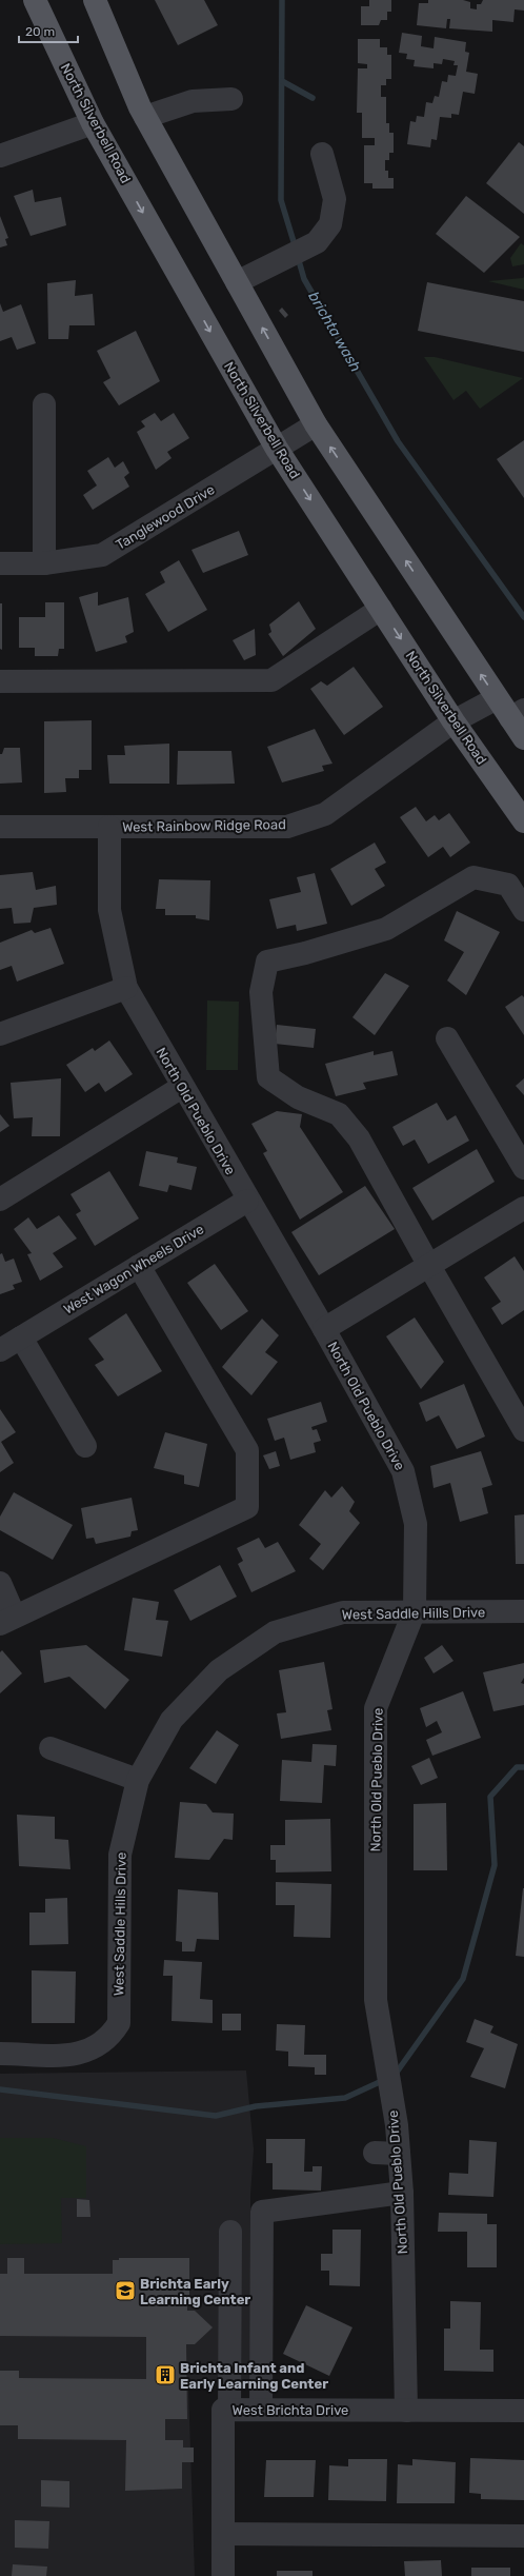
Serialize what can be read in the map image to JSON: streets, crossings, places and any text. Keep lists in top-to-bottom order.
{
  "streets": {
    "main road": ["North Silverbell Road"],
    "street": [
      "Tanglewood Drive",
      "West Rainbow Ridge Road",
      "North Old Pueblo Drive",
      "West Wagon Wheels Drive",
      "West Saddle Hills Drive",
      "West Brichta Drive"
    ]
  },
  "crossings": [
    ["North Silverbell Road", "Tanglewood Drive"],
    ["North Silverbell Road", "West Rainbow Ridge Road"],
    ["West Rainbow Ridge Road", "North Old Pueblo Drive"],
    ["North Old Pueblo Drive", "West Wagon Wheels Drive"],
    ["North Old Pueblo Drive", "West Saddle Hills Drive"],
    ["North Old Pueblo Drive", "West Brichta Drive"]
  ],
  "water": ["brichta wash"],
  "places": {
    "school or university": ["Brichta Early Learning Center"],
    "building": ["Brichta Infant and Early Learning Center"]
  },
  "scale_bar": "20 m"
}
